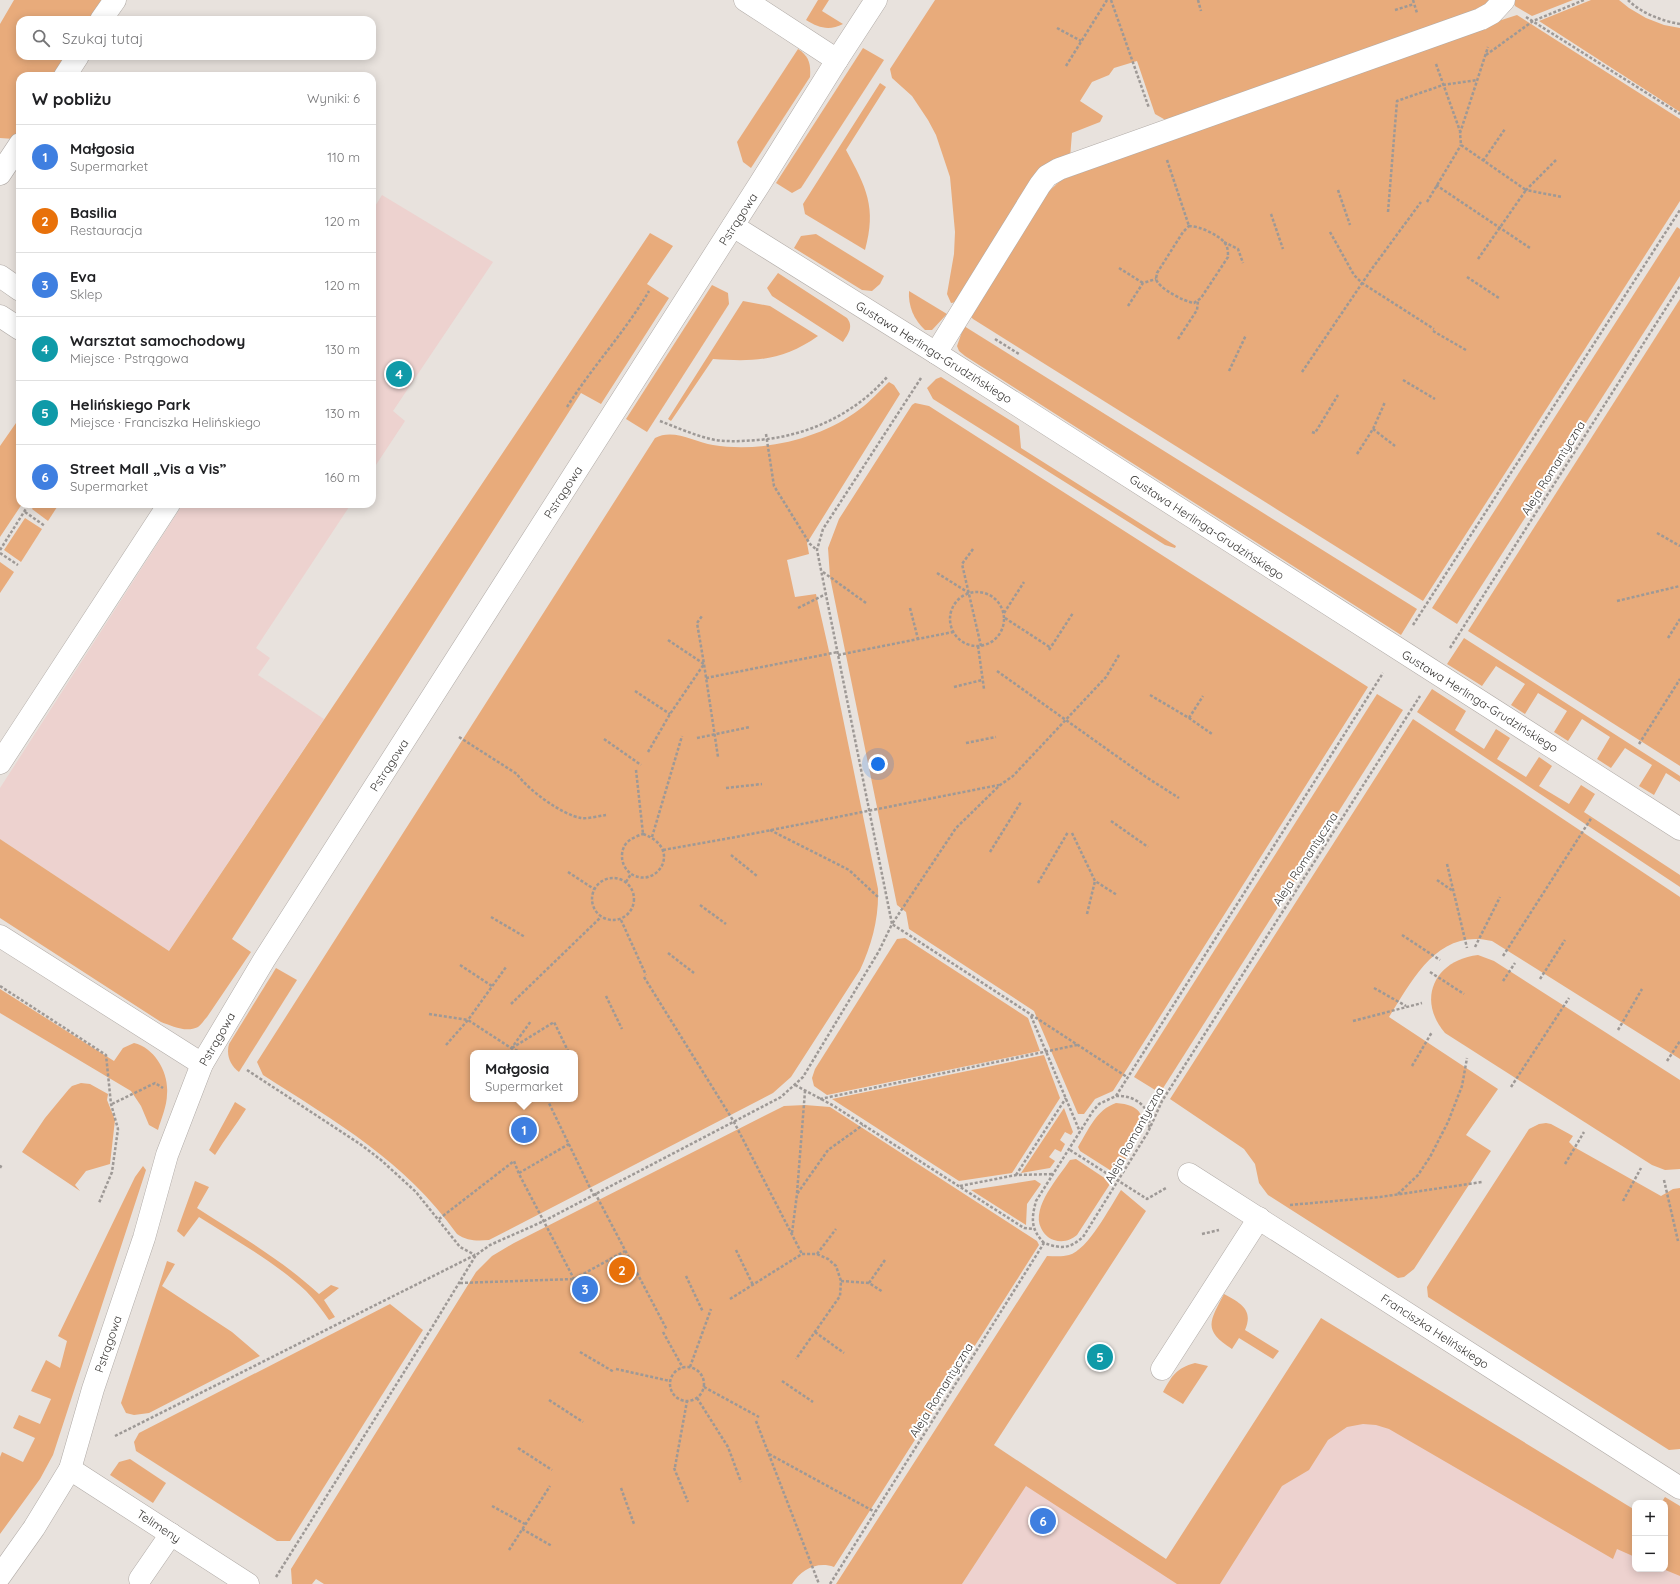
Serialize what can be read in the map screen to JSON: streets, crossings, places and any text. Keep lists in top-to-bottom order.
{
  "streets": {
    "street": [
      "Pstrągowa",
      "Gustawa Herlinga-Grudzińskiego",
      "Franciszka Helińskiego",
      "Telimeny"
    ],
    "path": ["Aleja Romantyczna"]
  },
  "crossings": [
    ["Pstrągowa", "Gustawa Herlinga-Grudzińskiego"],
    ["Pstrągowa", "Telimeny"]
  ],
  "page": {
    "search": "Szukaj tutaj",
    "heading": ["W pobliżu", "Wyniki: 6"],
    "list": [
      {
        "mark": "1",
        "name": "Małgosia",
        "note": "Supermarket",
        "value": "110 m"
      },
      {
        "mark": "2",
        "name": "Basilia",
        "note": "Restauracja",
        "value": "120 m"
      },
      {
        "mark": "3",
        "name": "Eva",
        "note": "Sklep",
        "value": "120 m"
      },
      {
        "mark": "4",
        "name": "Warsztat samochodowy",
        "note": "Miejsce · Pstrągowa",
        "value": "130 m"
      },
      {
        "mark": "5",
        "name": "Helińskiego Park",
        "note": "Miejsce · Franciszka Helińskiego",
        "value": "130 m"
      },
      {
        "mark": "6",
        "name": "Street Mall „Vis a Vis”",
        "note": "Supermarket",
        "value": "160 m"
      }
    ],
    "pins": [
      "4",
      "1",
      "2",
      "3",
      "5",
      "6"
    ],
    "popup": ["Małgosia", "Supermarket"],
    "map_buttons": ["+", "−"]
  }
}
